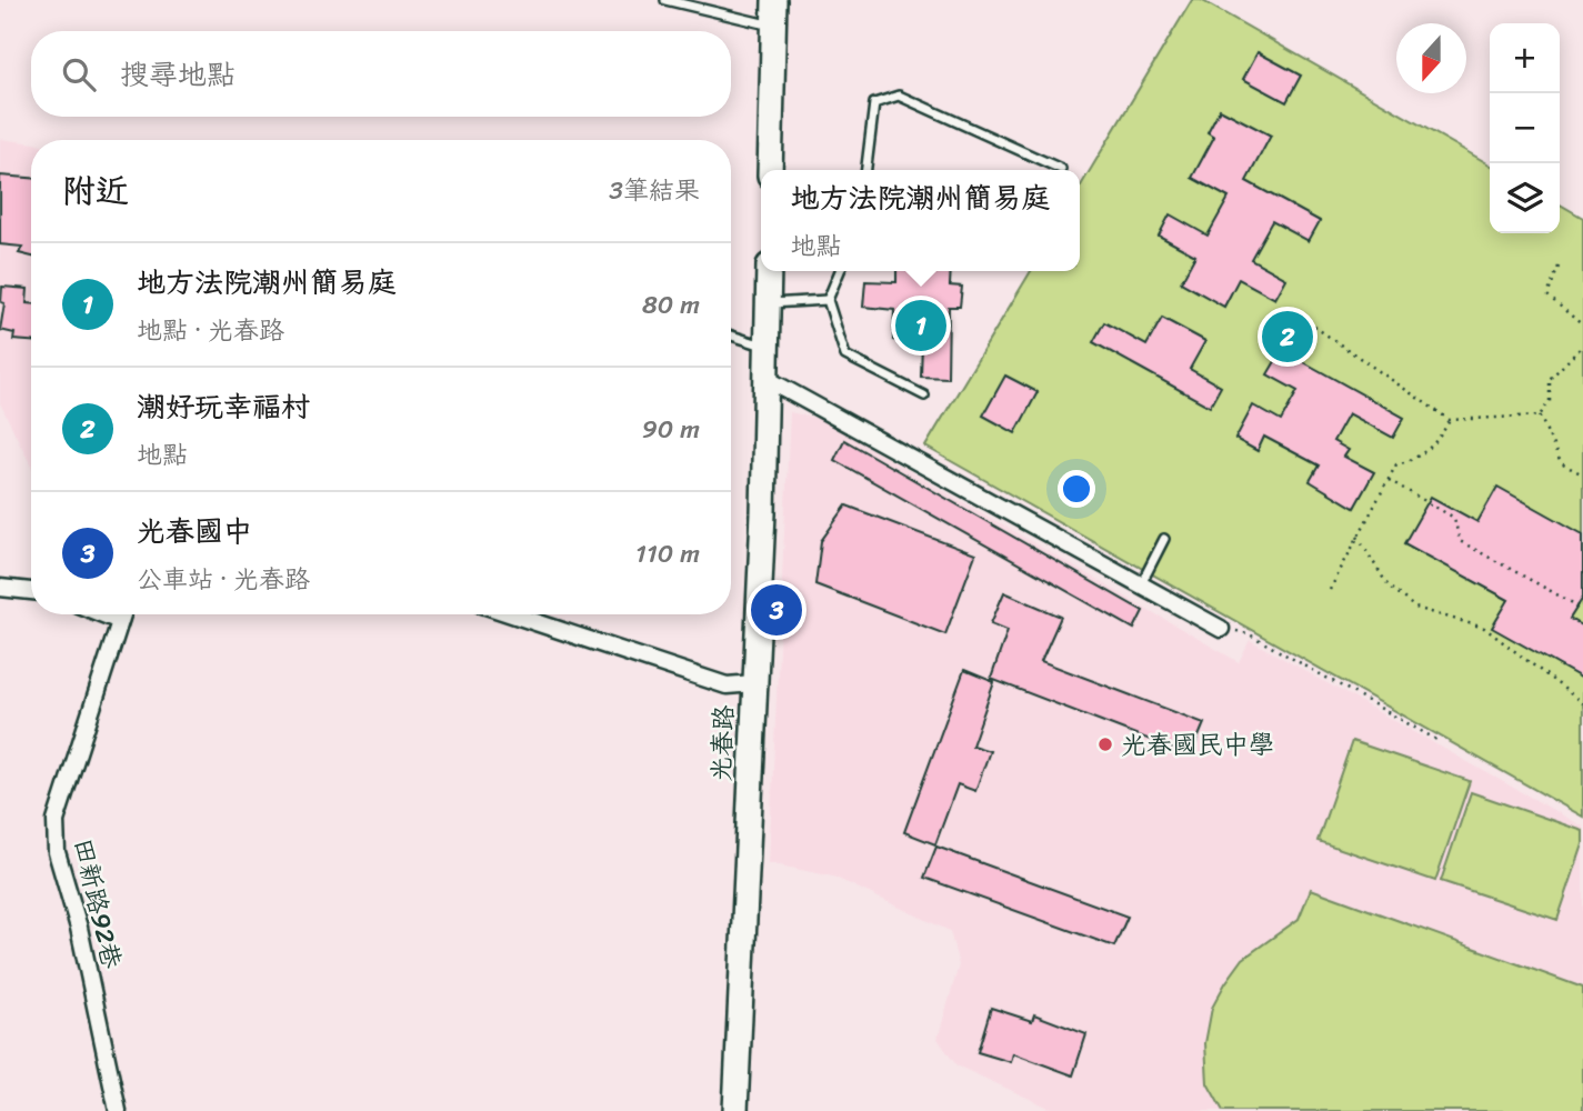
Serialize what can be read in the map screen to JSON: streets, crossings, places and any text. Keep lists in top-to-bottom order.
{
  "streets": {
    "main road": ["光春路"],
    "street": ["田新路92巷"]
  },
  "places": ["光春國民中學"],
  "north": "bottom",
  "page": {
    "map_buttons": ["+", "−"],
    "search": "搜尋地點",
    "heading": ["附近", "3筆結果"],
    "popup": ["地方法院潮州簡易庭", "地點"],
    "list": [
      {
        "mark": "1",
        "name": "地方法院潮州簡易庭",
        "note": "地點 · 光春路",
        "value": "80 m"
      },
      {
        "mark": "2",
        "name": "潮好玩幸福村",
        "note": "地點",
        "value": "90 m"
      },
      {
        "mark": "3",
        "name": "光春國中",
        "note": "公車站 · 光春路",
        "value": "110 m"
      }
    ],
    "pins": ["1", "2", "3"]
  }
}
